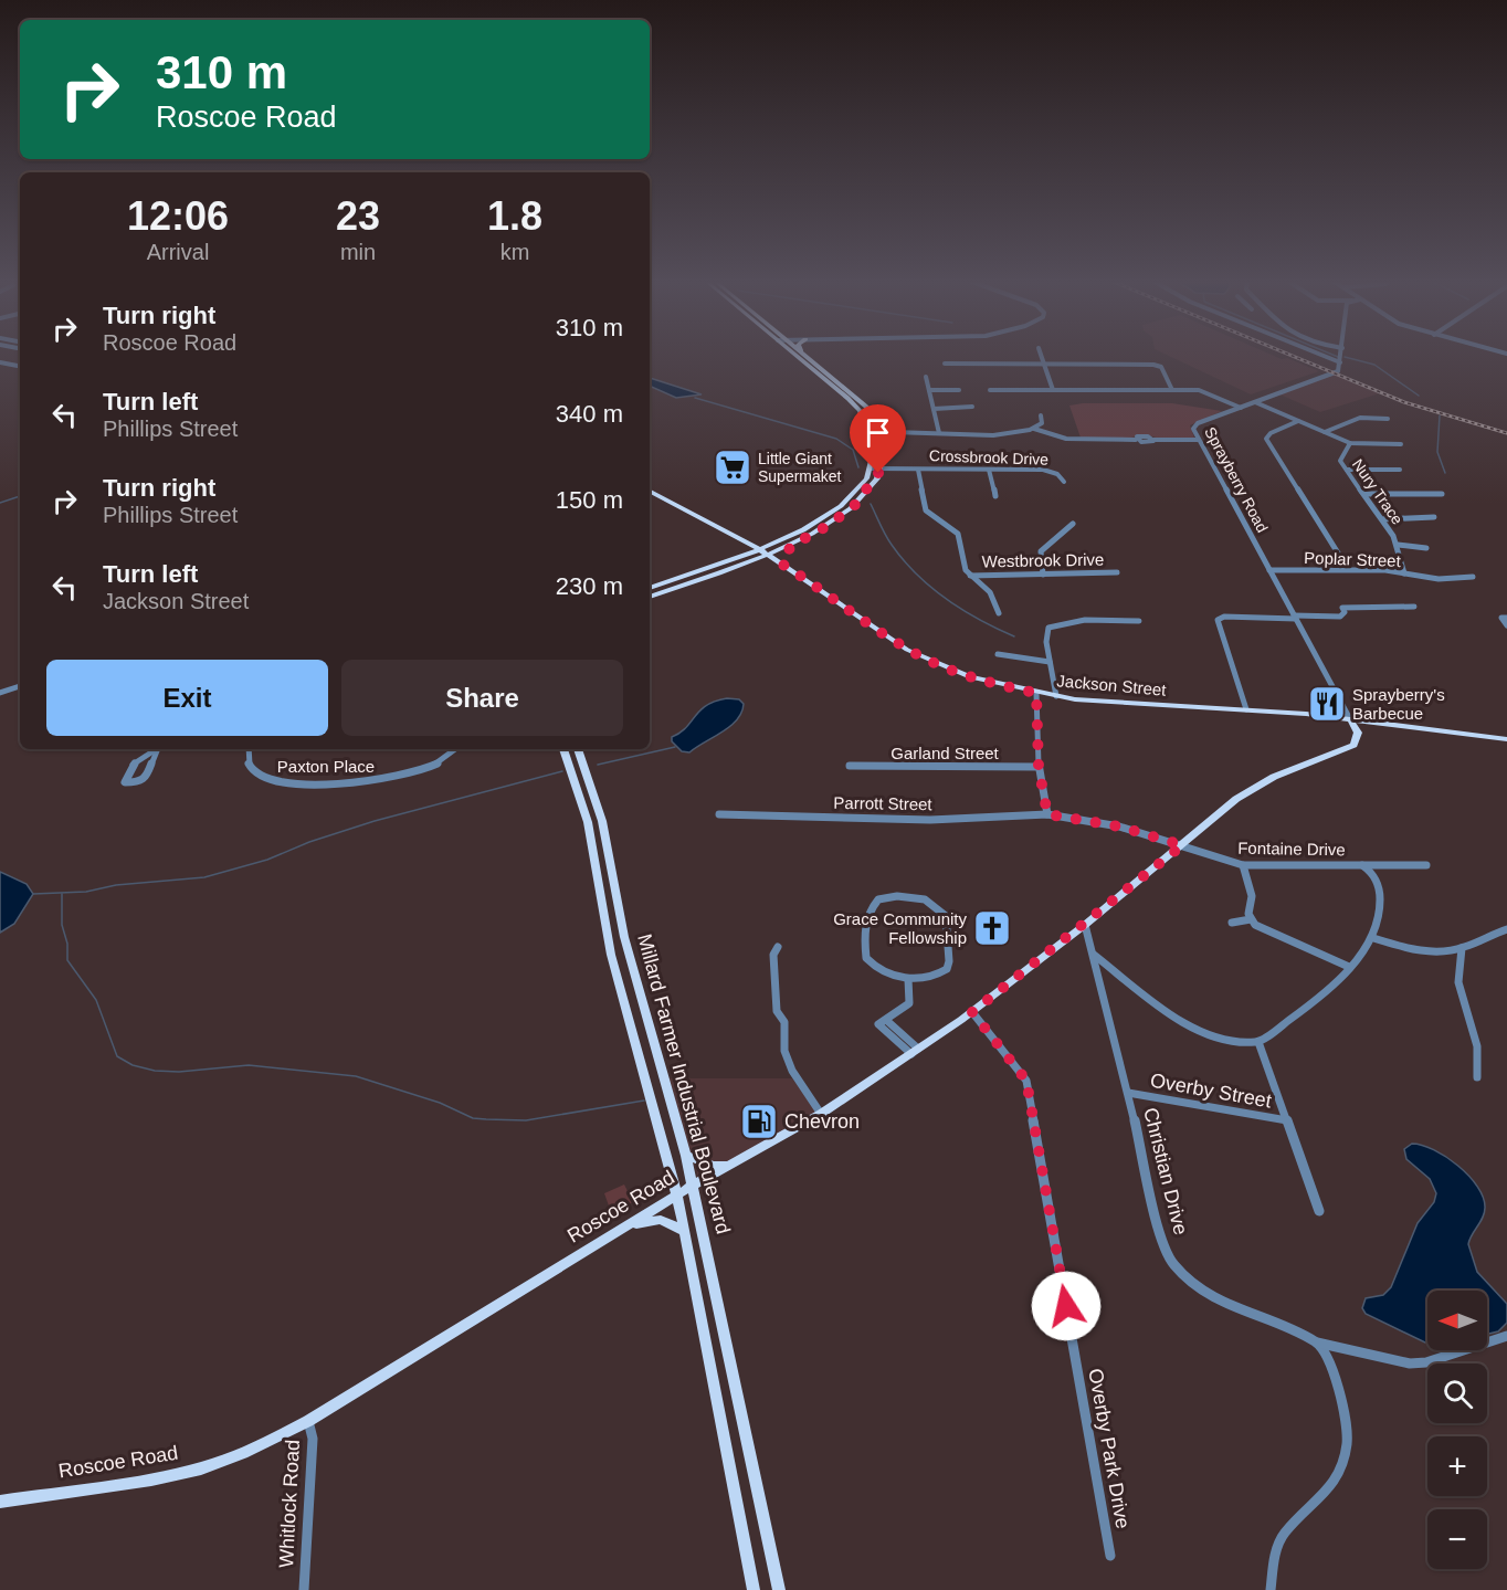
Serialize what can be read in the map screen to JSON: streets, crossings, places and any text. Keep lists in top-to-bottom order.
{
  "streets": {
    "main road": ["Jackson Street", "Millard Farmer Industrial Boulevard", "Roscoe Road"],
    "street": [
      "Crossbrook Drive",
      "Sprayberry Road",
      "Nury Trace",
      "Poplar Street",
      "Westbrook Drive",
      "Garland Street",
      "Paxton Place",
      "Parrott Street",
      "Fontaine Drive",
      "Overby Street",
      "Christian Drive",
      "Overby Park Drive",
      "Whitlock Road"
    ]
  },
  "crossings": [
    ["Sprayberry Road", "Nury Trace"],
    ["Sprayberry Road", "Poplar Street"],
    ["Sprayberry Road", "Jackson Street"],
    ["Sprayberry Road", "Roscoe Road"],
    ["Nury Trace", "Poplar Street"],
    ["Jackson Street", "Roscoe Road"],
    ["Parrott Street", "Fontaine Drive"],
    ["Parrott Street", "Roscoe Road"],
    ["Fontaine Drive", "Roscoe Road"],
    ["Millard Farmer Industrial Boulevard", "Roscoe Road"],
    ["Overby Street", "Christian Drive"],
    ["Christian Drive", "Roscoe Road"],
    ["Roscoe Road", "Overby Park Drive"],
    ["Roscoe Road", "Whitlock Road"]
  ],
  "places": {
    "supermarket": ["Little Giant Supermaket"],
    "restaurant": ["Sprayberry's Barbecue"],
    "church": ["Grace Community Fellowship"],
    "fuel station": ["Chevron"]
  },
  "north": "left",
  "page": {
    "turn": ["310 m", "Roscoe Road"],
    "eta": [
      "12:06",
      "Arrival",
      "23",
      "min",
      "1.8",
      "km"
    ],
    "list": [
      {
        "name": "Turn right",
        "note": "Roscoe Road",
        "value": "310 m"
      },
      {
        "name": "Turn left",
        "note": "Phillips Street",
        "value": "340 m"
      },
      {
        "name": "Turn right",
        "note": "Phillips Street",
        "value": "150 m"
      },
      {
        "name": "Turn left",
        "note": "Jackson Street",
        "value": "230 m"
      }
    ],
    "buttons": ["Exit", "Share"],
    "map_buttons": ["+", "−"]
  }
}
